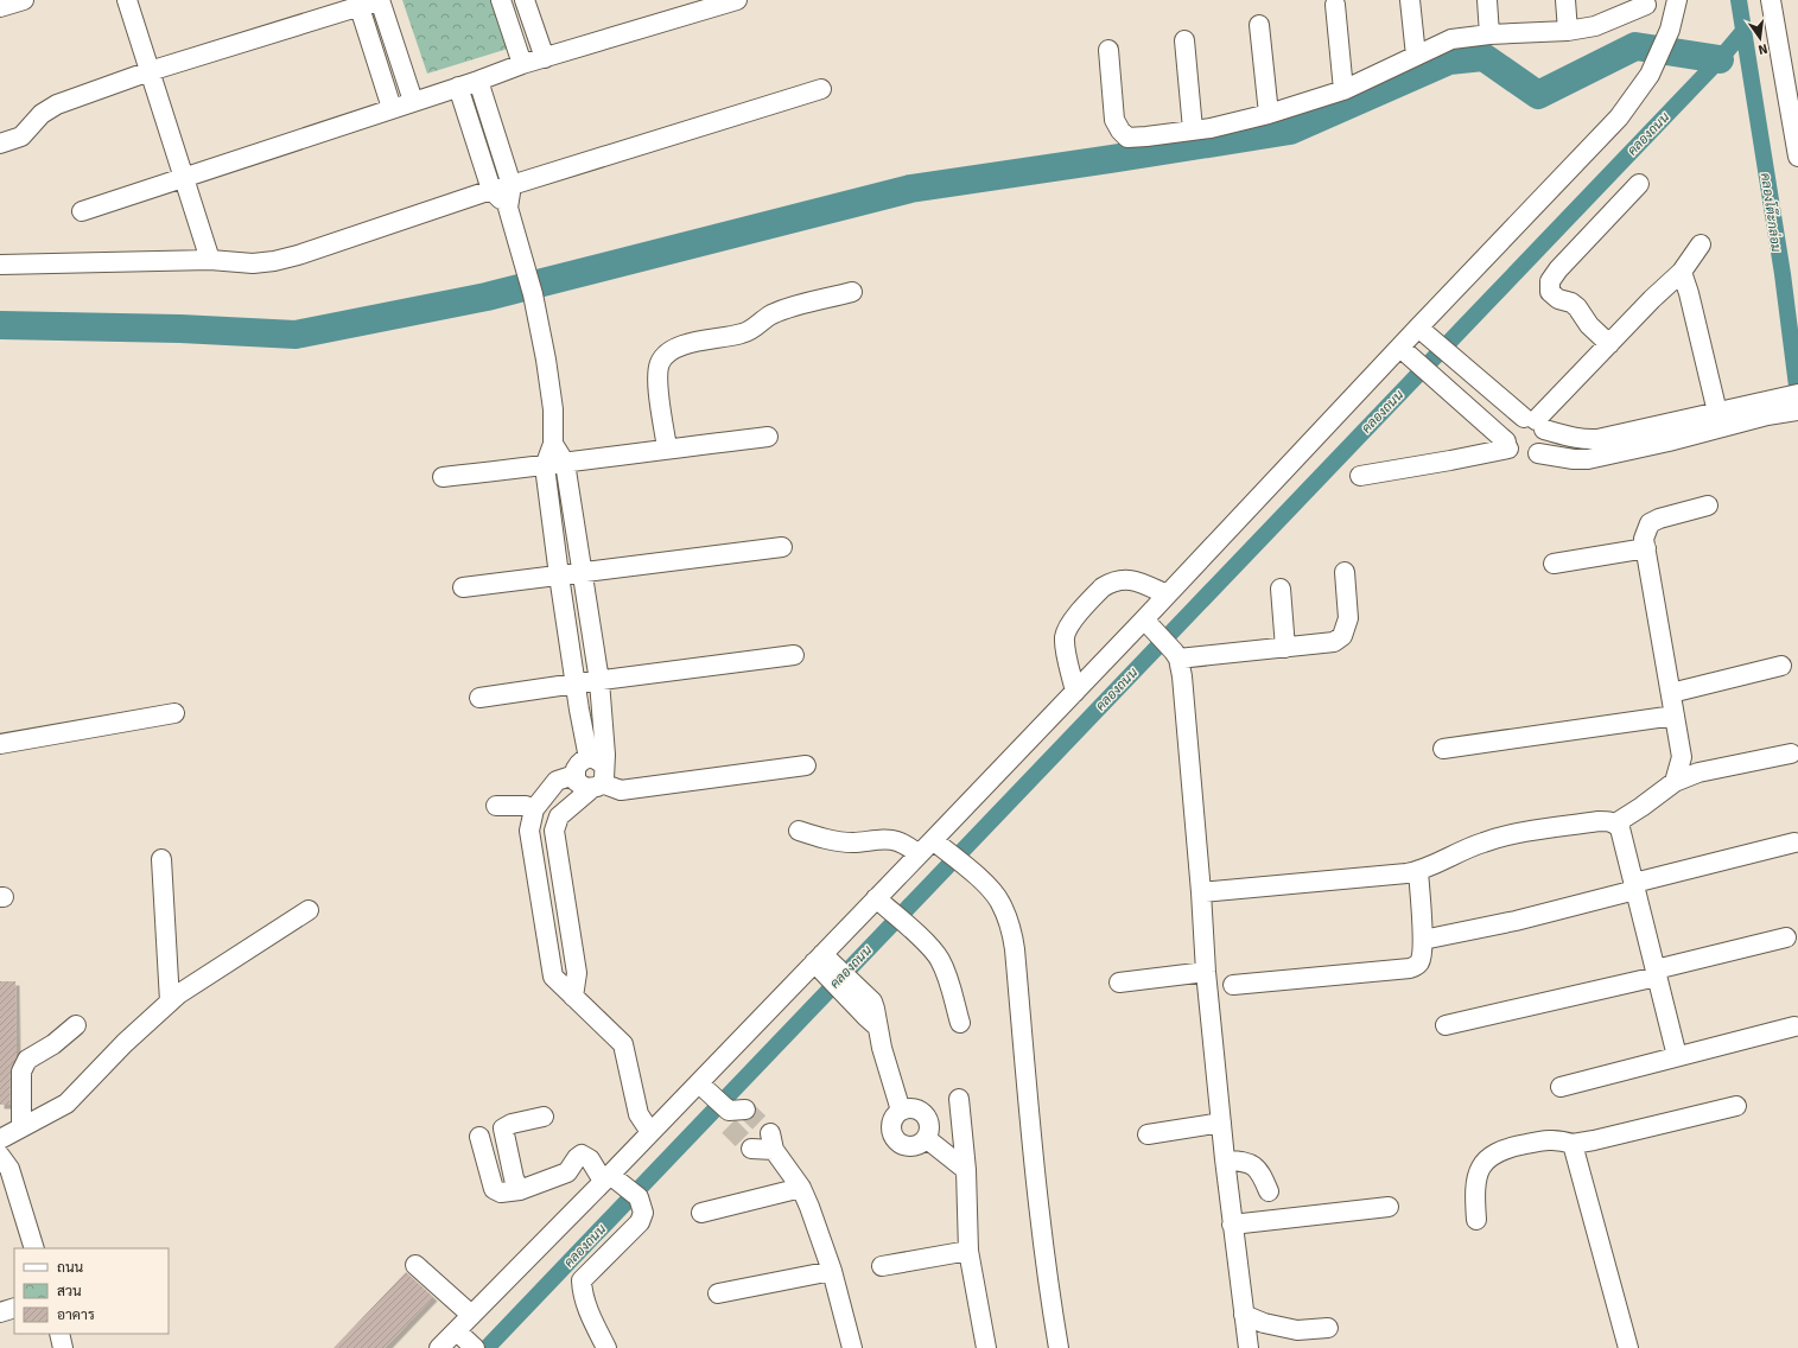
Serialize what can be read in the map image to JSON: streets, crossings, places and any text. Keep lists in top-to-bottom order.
{
  "water": ["คลองถนน", "คลองโต๊ะกล่อม"],
  "legend": ["ถนน", "สวน", "อาคาร"],
  "north": "bottom"
}
